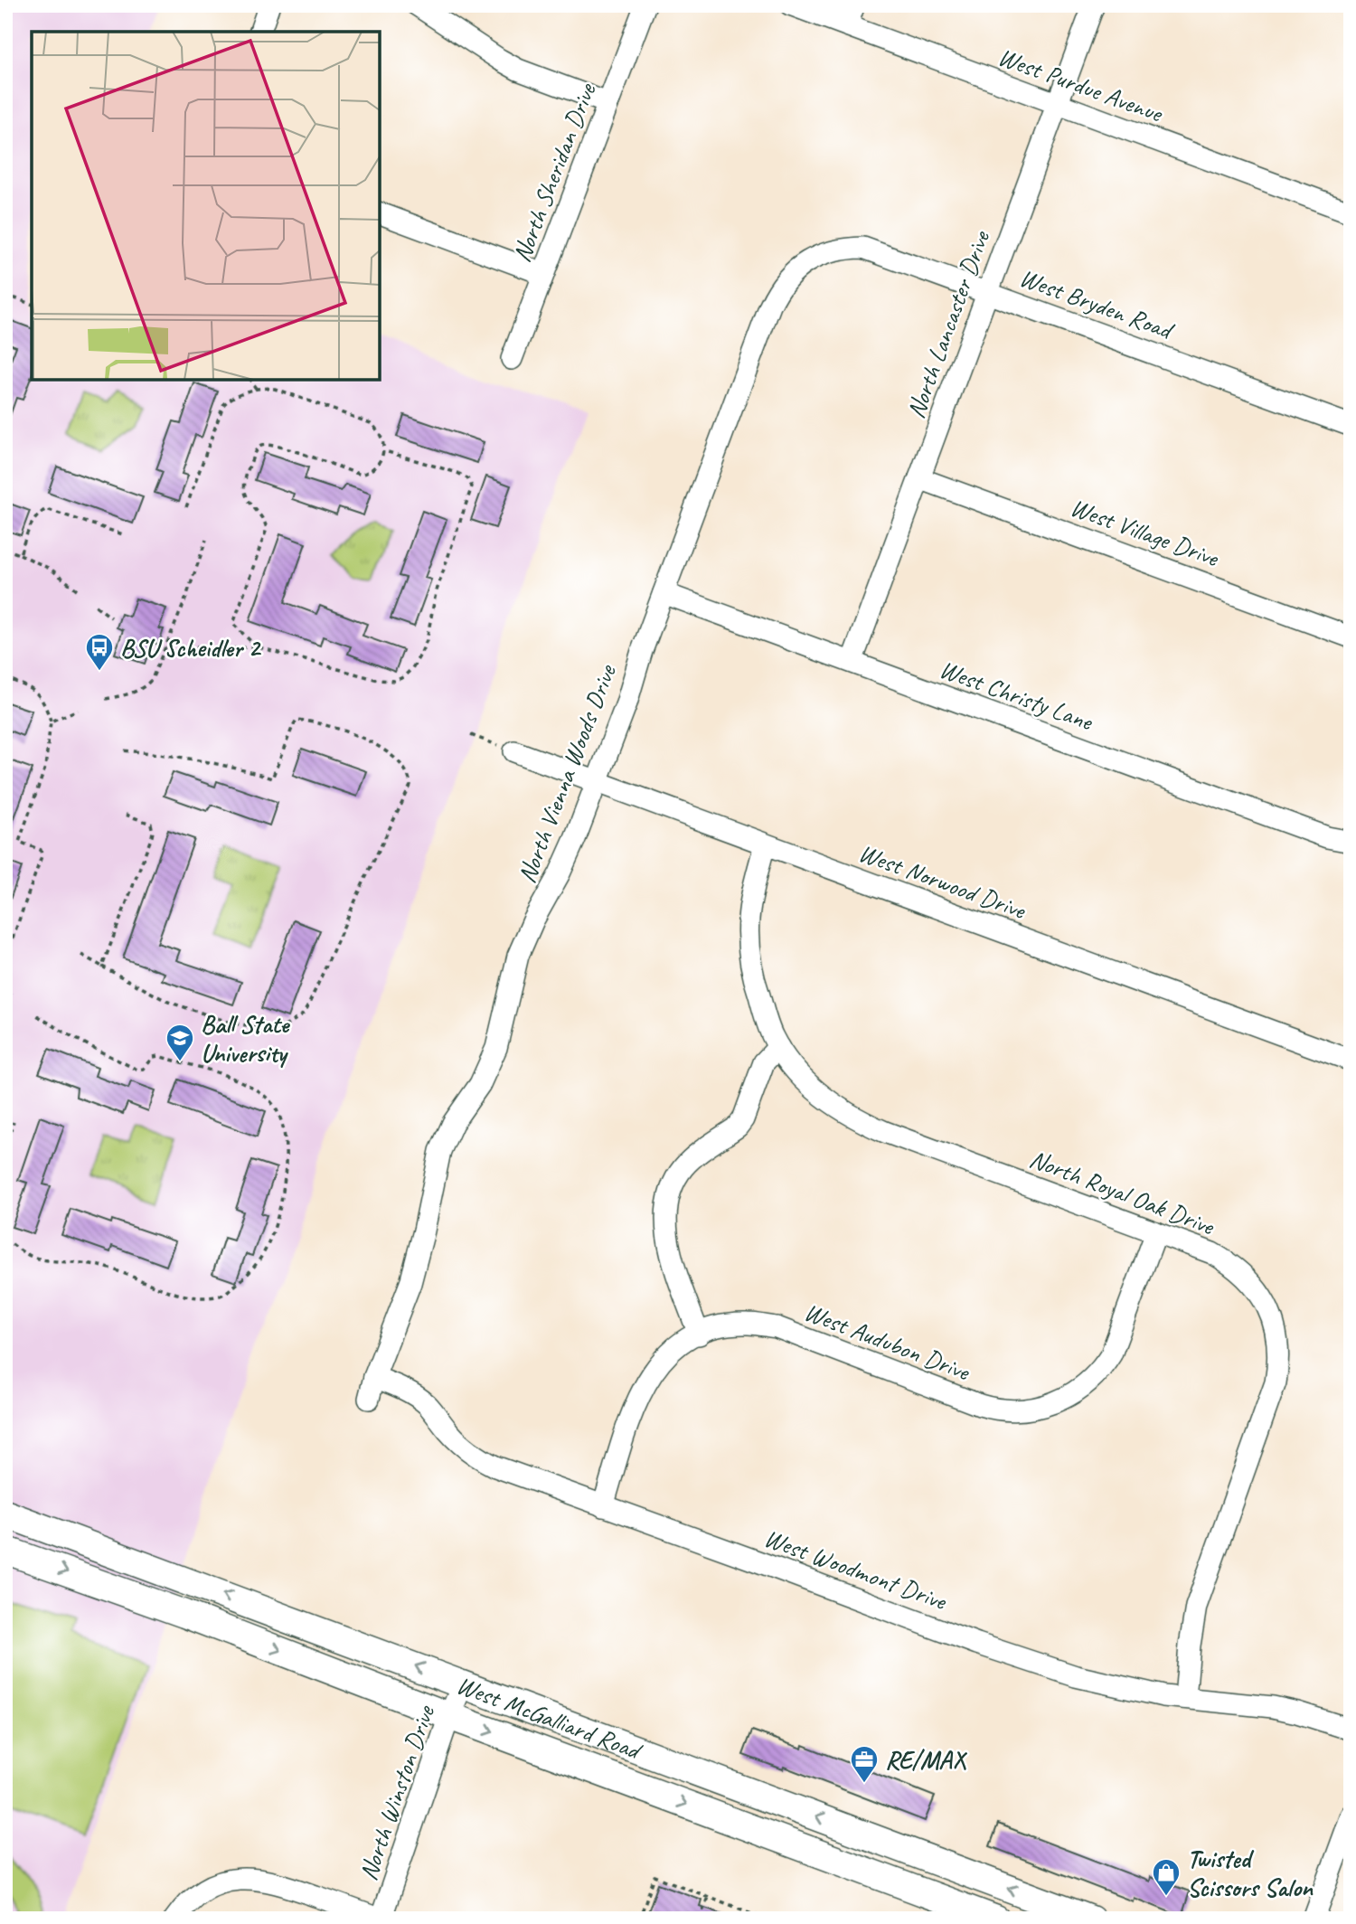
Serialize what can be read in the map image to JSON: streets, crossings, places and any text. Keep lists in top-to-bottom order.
{
  "streets": {
    "main road": ["West McGalliard Road"],
    "street": [
      "West Purdue Avenue",
      "North Sheridan Drive",
      "West Bryden Road",
      "North Lancaster Drive",
      "West Village Drive",
      "West Christy Lane",
      "North Vienna Woods Drive",
      "West Norwood Drive",
      "North Royal Oak Drive",
      "West Audubon Drive",
      "West Woodmont Drive",
      "North Winston Drive"
    ]
  },
  "crossings": [
    ["West Purdue Avenue", "North Lancaster Drive"],
    ["West Bryden Road", "North Lancaster Drive"],
    ["West Bryden Road", "North Vienna Woods Drive"],
    ["North Lancaster Drive", "West Village Drive"],
    ["North Lancaster Drive", "West Christy Lane"],
    ["West Christy Lane", "North Vienna Woods Drive"],
    ["North Vienna Woods Drive", "West Norwood Drive"],
    ["North Vienna Woods Drive", "West Woodmont Drive"],
    ["West Norwood Drive", "North Royal Oak Drive"],
    ["North Royal Oak Drive", "West Audubon Drive"],
    ["North Royal Oak Drive", "West Woodmont Drive"],
    ["West Audubon Drive", "West Woodmont Drive"],
    ["West McGalliard Road", "North Winston Drive"]
  ],
  "places": {
    "bus stop": ["BSU Scheidler 2"],
    "school or university": ["Ball State University"],
    "office": ["RE/MAX"],
    "shop": ["Twisted Scissors Salon"]
  }
}
